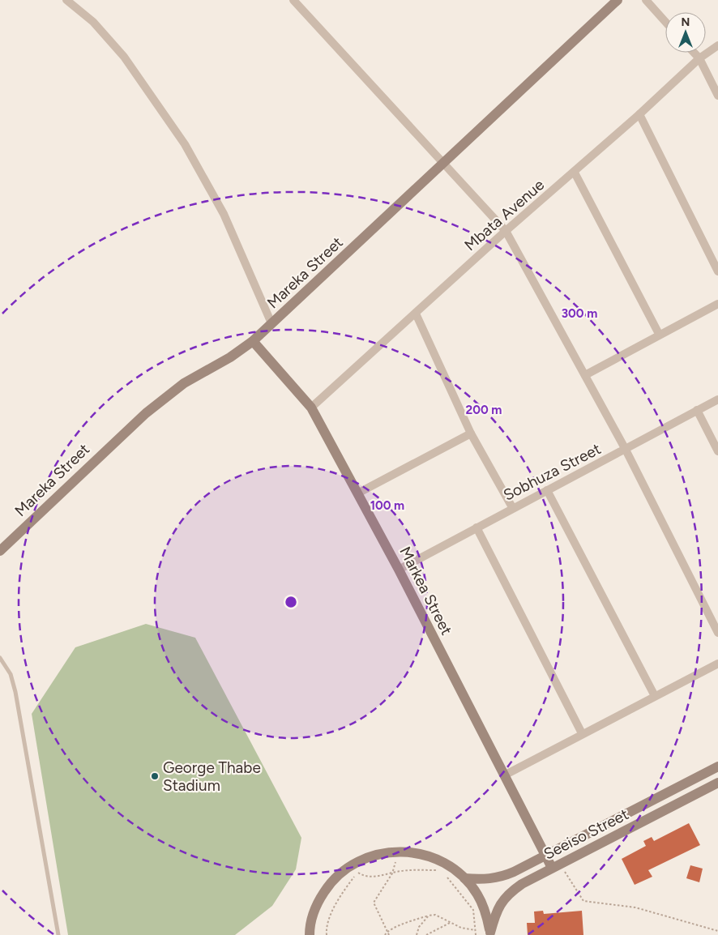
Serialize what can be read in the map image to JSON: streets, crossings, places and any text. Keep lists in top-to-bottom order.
{
  "streets": {
    "street": [
      "Mbata Avenue",
      "Mareka Street",
      "Sobhuza Street",
      "Markea Street",
      "Seeiso Street"
    ]
  },
  "crossings": [
    ["Mbata Avenue", "Markea Street"],
    ["Mareka Street", "Markea Street"],
    ["Sobhuza Street", "Markea Street"],
    ["Markea Street", "Seeiso Street"]
  ],
  "places": ["George Thabe Stadium"],
  "north": "top",
  "rings": ["300 m", "200 m", "100 m"]
}
